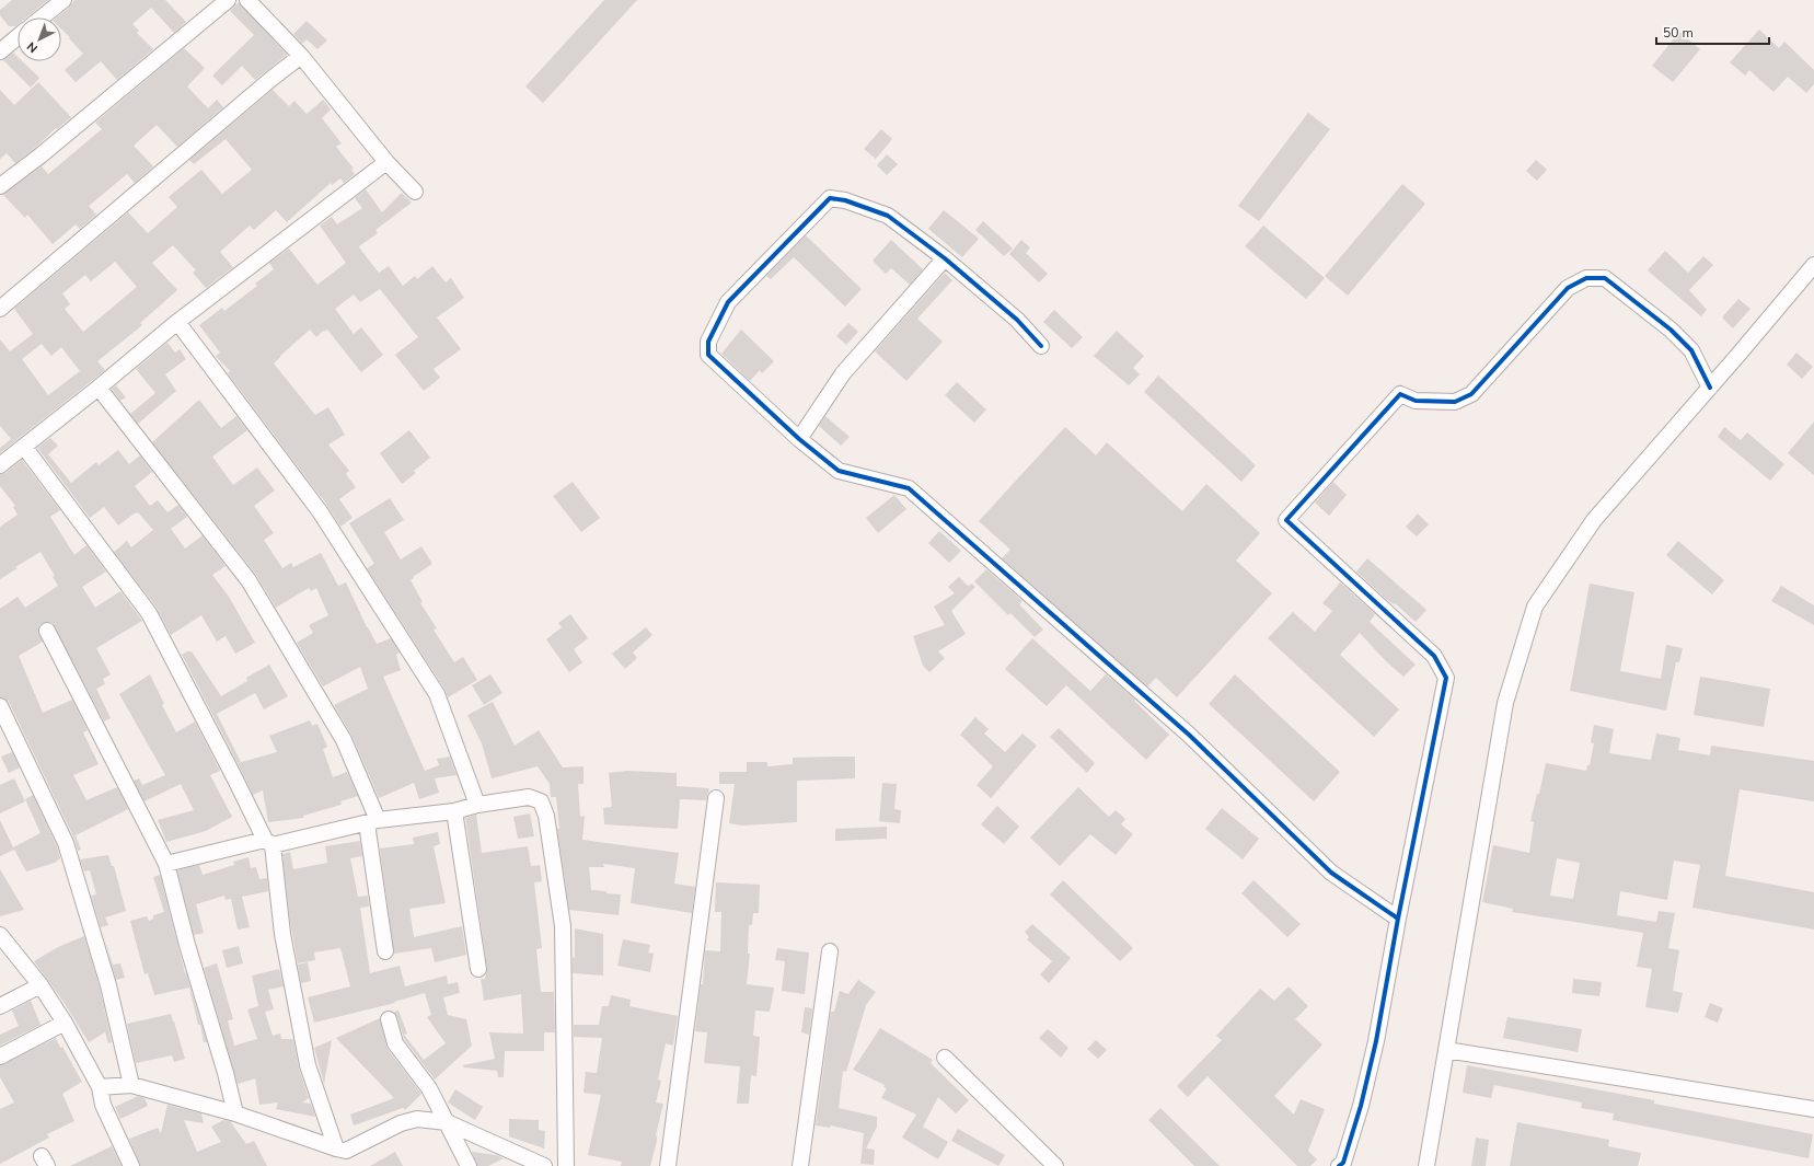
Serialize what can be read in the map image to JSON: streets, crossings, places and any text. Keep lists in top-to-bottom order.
{
  "scale_bar": "50 m",
  "north": "bottom left"
}
